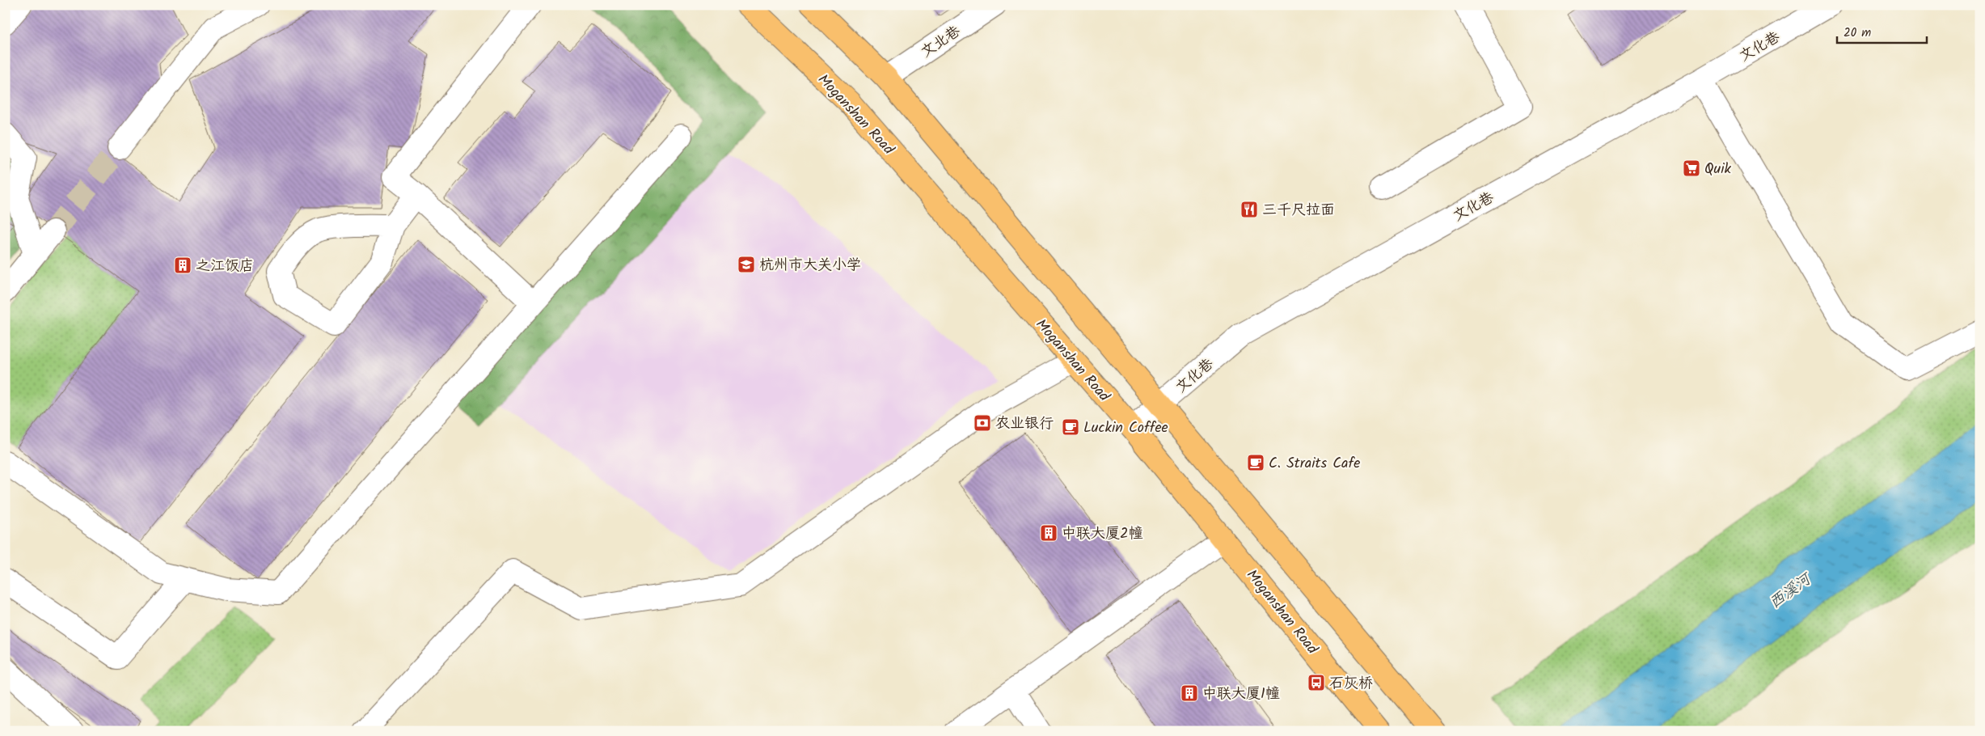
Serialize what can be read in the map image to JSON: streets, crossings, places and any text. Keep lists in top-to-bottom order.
{
  "streets": {
    "main road": ["Moganshan Road"],
    "street": ["文北巷", "文化巷"]
  },
  "crossings": [
    ["文化巷", "Moganshan Road"]
  ],
  "water": ["西溪河"],
  "places": {
    "supermarket": ["Quik"],
    "restaurant": ["三千尺拉面"],
    "school or university": ["杭州市大关小学"],
    "building": ["之江饭店", "中联大厦2幢", "中联大厦1幢"],
    "bank": ["农业银行"],
    "cafe": ["Luckin Coffee", "C. Straits Cafe"],
    "bus stop": ["石灰桥"]
  },
  "scale_bar": "20 m"
}
